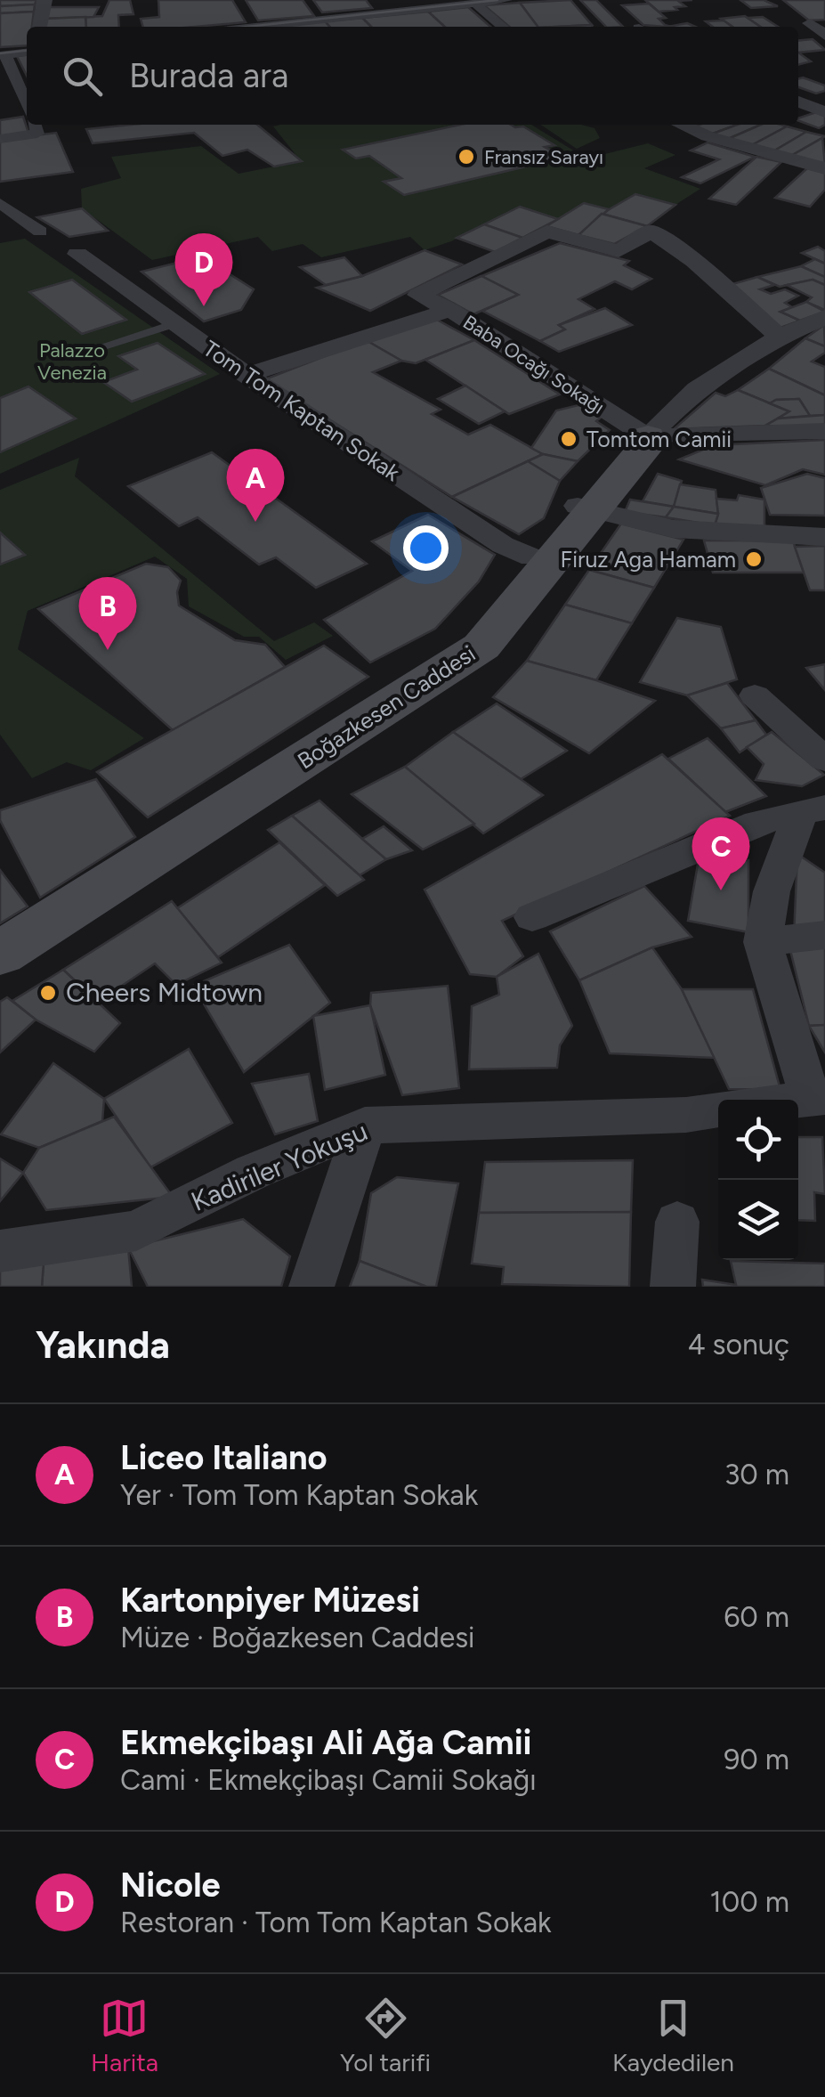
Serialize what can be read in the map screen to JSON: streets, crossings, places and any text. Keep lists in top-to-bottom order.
{
  "streets": {
    "main road": ["Boğazkesen Caddesi"],
    "street": ["Baba Ocağı Sokağı", "Tom Tom Kaptan Sokak", "Kadiriler Yokuşu"]
  },
  "crossings": [
    ["Baba Ocağı Sokağı", "Boğazkesen Caddesi"],
    ["Tom Tom Kaptan Sokak", "Boğazkesen Caddesi"]
  ],
  "parks": ["Palazzo Venezia"],
  "places": [
    "Fransız Sarayı",
    "Tomtom Camii",
    "Firuz Aga Hamam",
    "Cheers Midtown"
  ],
  "page": {
    "search": "Burada ara",
    "pins": [
      "D",
      "A",
      "B",
      "C"
    ],
    "heading": ["Yakında", "4 sonuç"],
    "list": [
      {
        "mark": "A",
        "name": "Liceo Italiano",
        "note": "Yer · Tom Tom Kaptan Sokak",
        "value": "30 m"
      },
      {
        "mark": "B",
        "name": "Kartonpiyer Müzesi",
        "note": "Müze · Boğazkesen Caddesi",
        "value": "60 m"
      },
      {
        "mark": "C",
        "name": "Ekmekçibaşı Ali Ağa Camii",
        "note": "Cami · Ekmekçibaşı Camii Sokağı",
        "value": "90 m"
      },
      {
        "mark": "D",
        "name": "Nicole",
        "note": "Restoran · Tom Tom Kaptan Sokak",
        "value": "100 m"
      }
    ],
    "nav": ["Harita", "Yol tarifi", "Kaydedilen"]
  }
}
